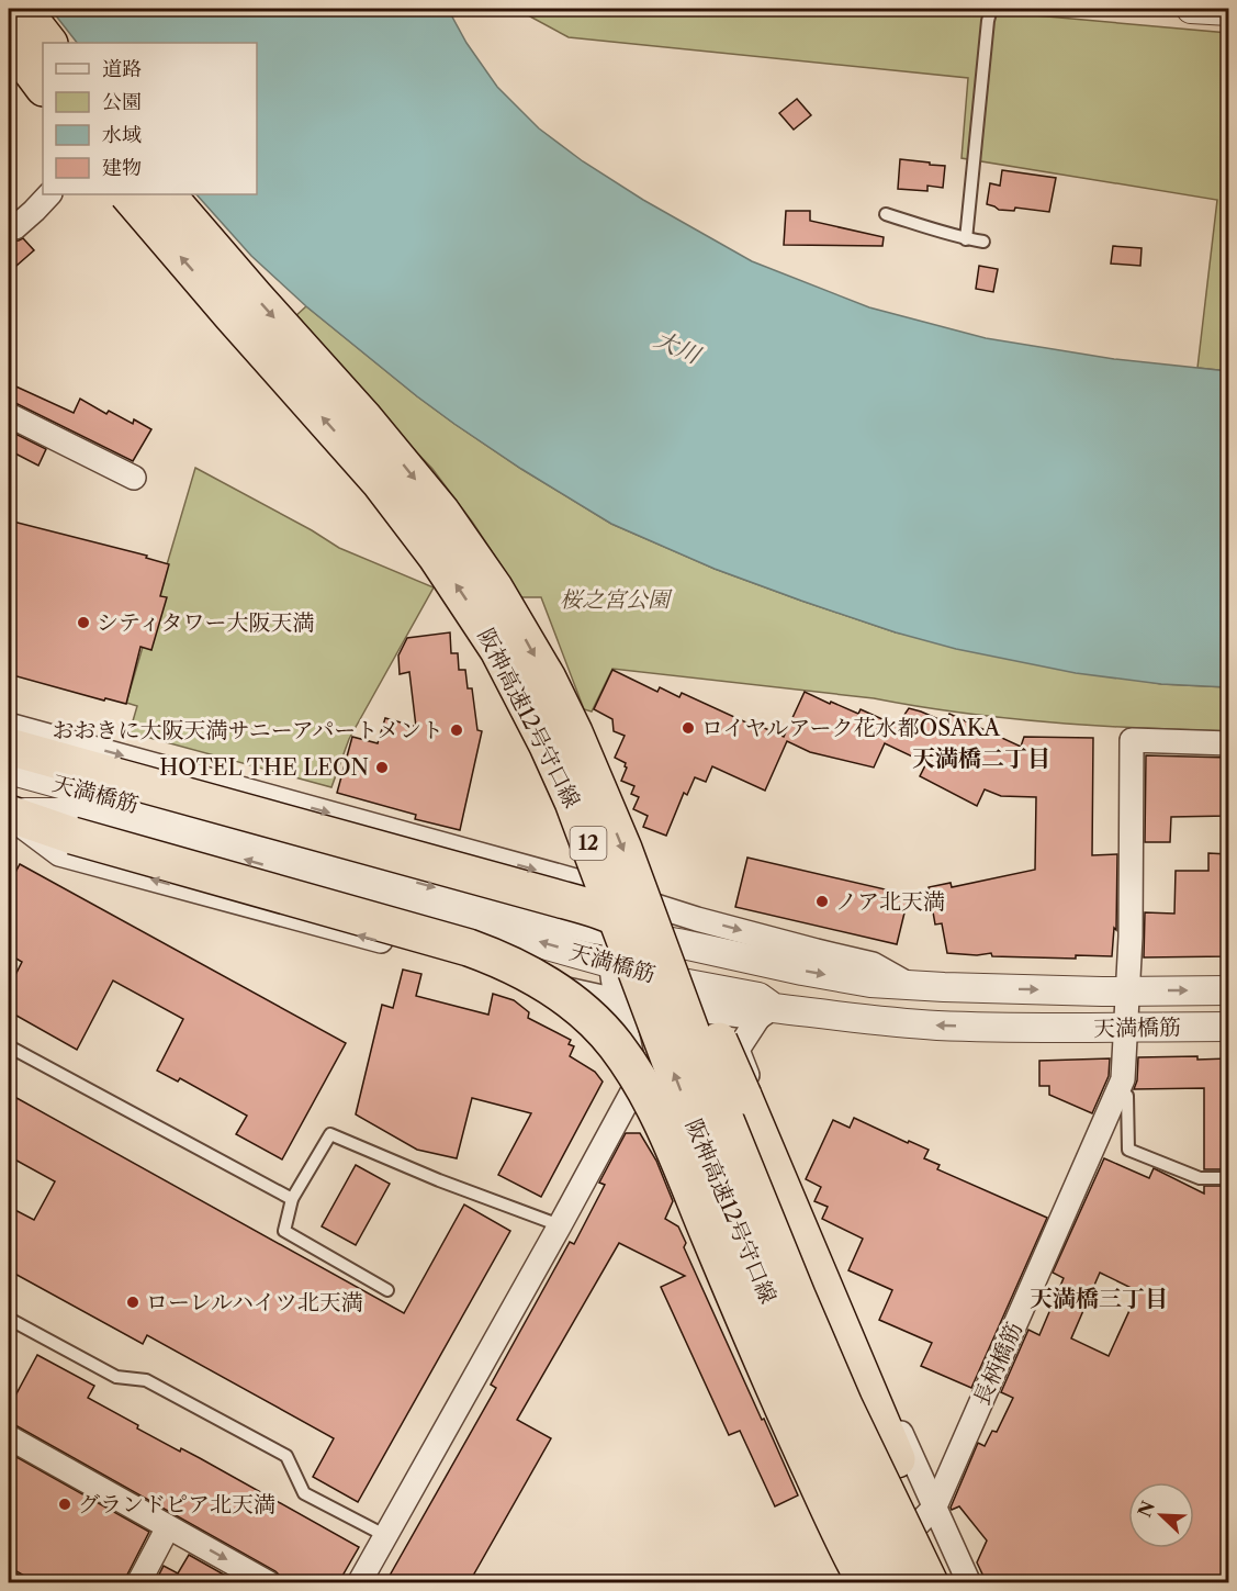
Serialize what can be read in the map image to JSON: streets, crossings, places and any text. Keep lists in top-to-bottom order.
{
  "streets": {
    "highway": ["阪神高速12号守口線", "12"],
    "street": ["天満橋筋", "長柄橋筋"]
  },
  "crossings": [
    ["阪神高速12号守口線", "長柄橋筋"],
    ["天満橋筋", "長柄橋筋"]
  ],
  "districts": ["天満橋二丁目", "天満橋三丁目"],
  "water": ["大川"],
  "parks": ["桜之宮公園"],
  "places": [
    "シティタワー大阪天満",
    "ロイヤルアーク花水都OSAKA",
    "おおきに大阪天満サニーアパートメント",
    "HOTEL THE LEON",
    "ノア北天満",
    "ローレルハイツ北天満",
    "グランドピア北天満"
  ],
  "legend": [
    "道路",
    "公園",
    "水域",
    "建物"
  ],
  "north": "top left"
}
